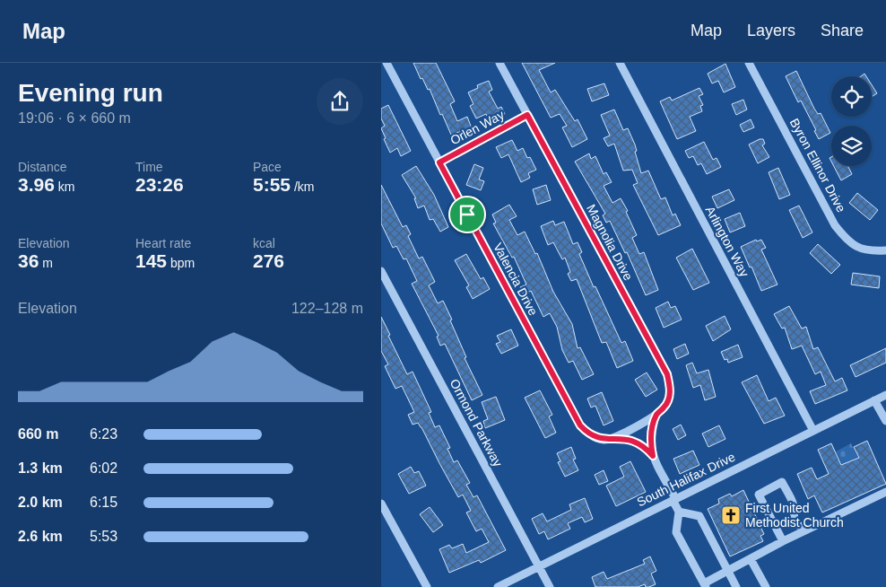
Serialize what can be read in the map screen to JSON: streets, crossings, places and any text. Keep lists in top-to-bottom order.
{
  "streets": {
    "street": [
      "Orlen Way",
      "Byron Ellinor Drive",
      "Arlington Way",
      "Magnolia Drive",
      "Valencia Drive",
      "Ormond Parkway",
      "South Halifax Drive"
    ]
  },
  "crossings": [
    ["Orlen Way", "Magnolia Drive"],
    ["Orlen Way", "Valencia Drive"],
    ["Arlington Way", "South Halifax Drive"],
    ["Magnolia Drive", "Valencia Drive"],
    ["Valencia Drive", "South Halifax Drive"],
    ["Ormond Parkway", "South Halifax Drive"]
  ],
  "places": {
    "church": ["First United Methodist Church"]
  },
  "page": {
    "header": "Map",
    "nav": ["Map", "Layers", "Share"],
    "heading": ["Evening run", "19:06 · 6 × 660 m"],
    "stats": [
      ["Distance", "3.96 km"],
      ["Time", "23:26"],
      ["Pace", "5:55 /km"],
      ["Elevation", "36 m"],
      ["Heart rate", "145 bpm"],
      ["kcal", "276"]
    ],
    "chart": ["Elevation", "122–128 m"],
    "list": [
      {
        "name": "660 m",
        "note": "6:23"
      },
      {
        "name": "1.3 km",
        "note": "6:02"
      },
      {
        "name": "2.0 km",
        "note": "6:15"
      },
      {
        "name": "2.6 km",
        "note": "5:53"
      }
    ]
  }
}
